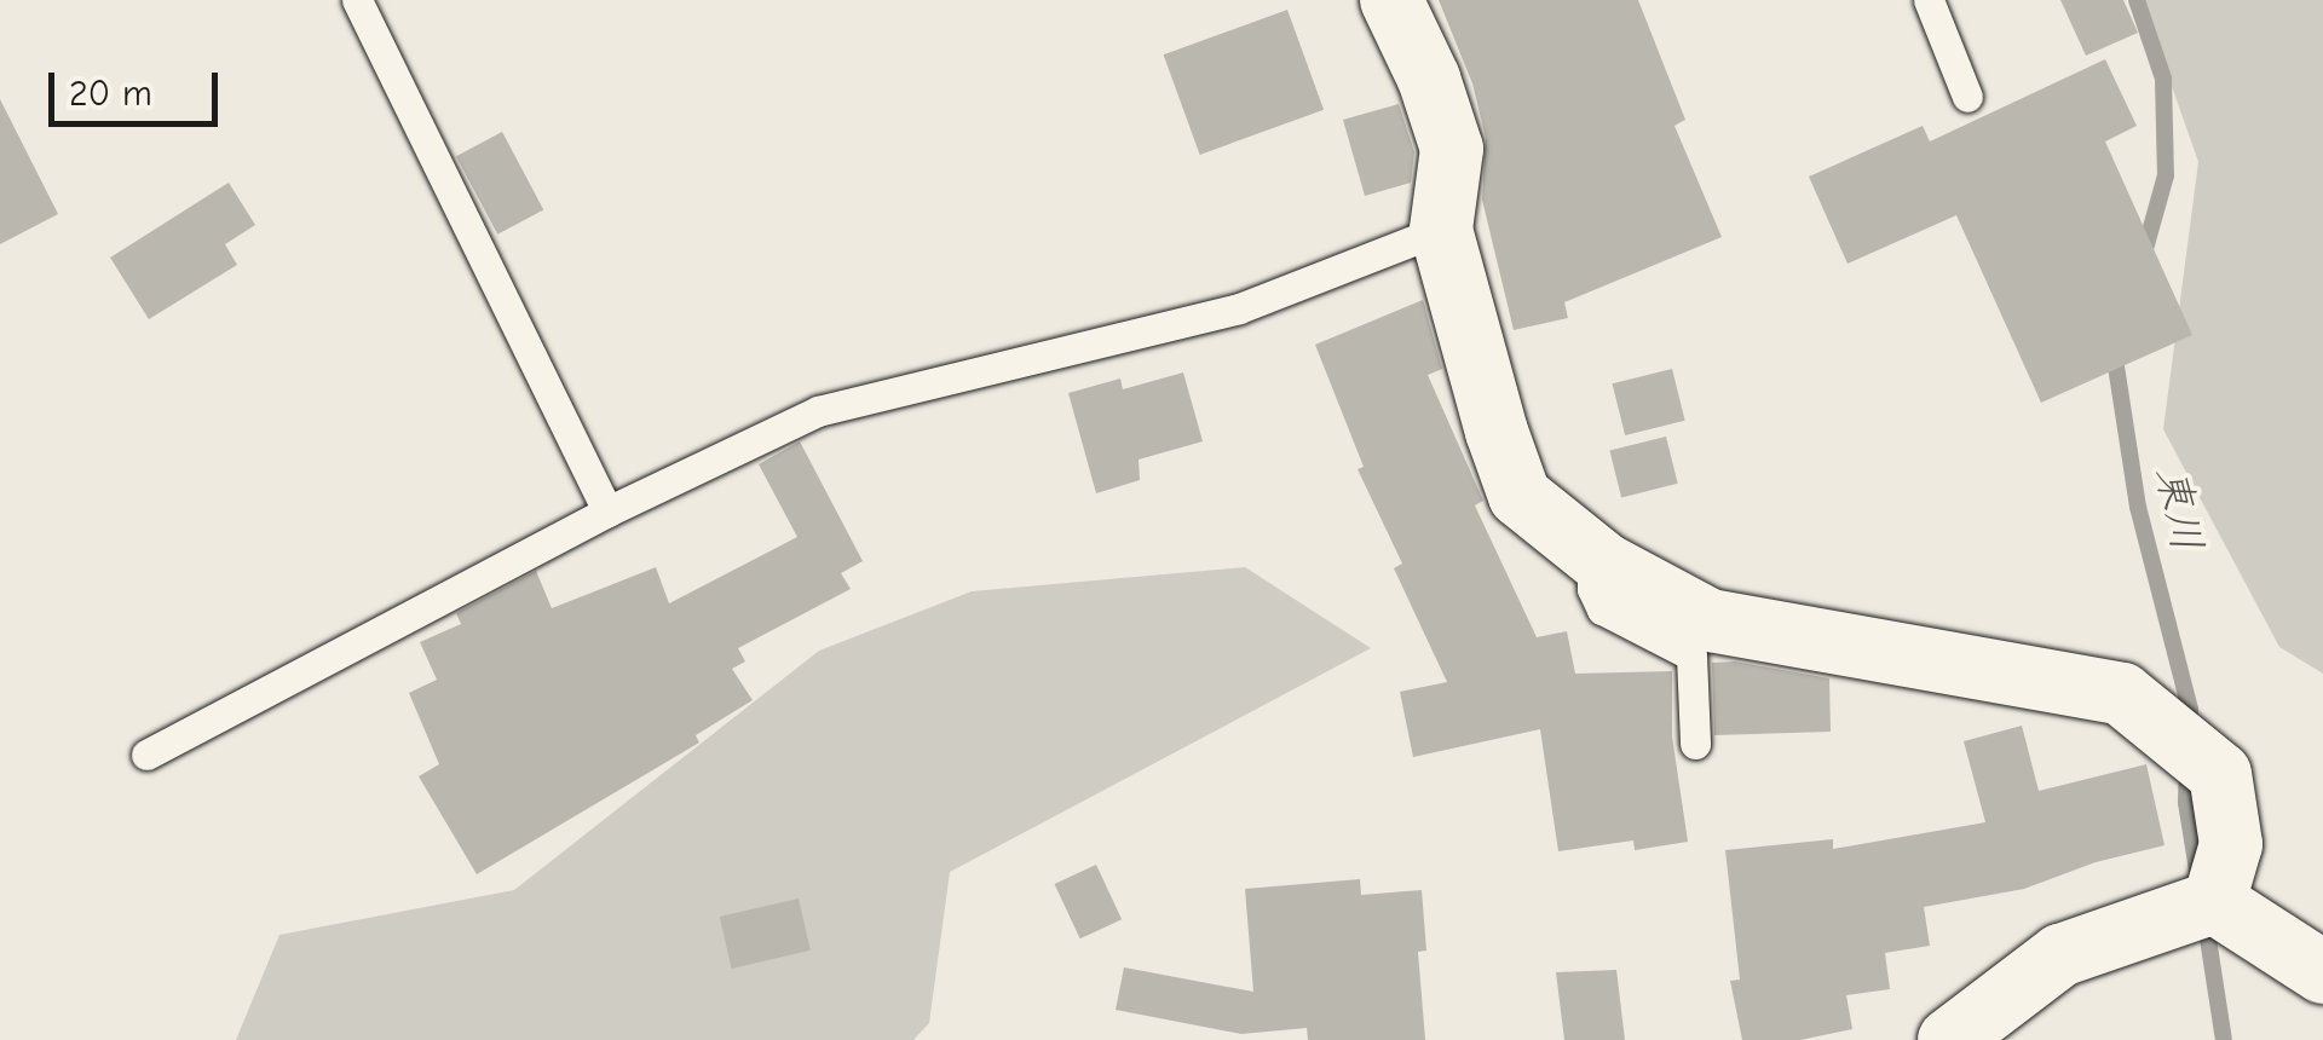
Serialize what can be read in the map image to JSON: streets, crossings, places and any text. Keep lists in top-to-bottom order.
{
  "water": ["東川"],
  "scale_bar": "20 m"
}
